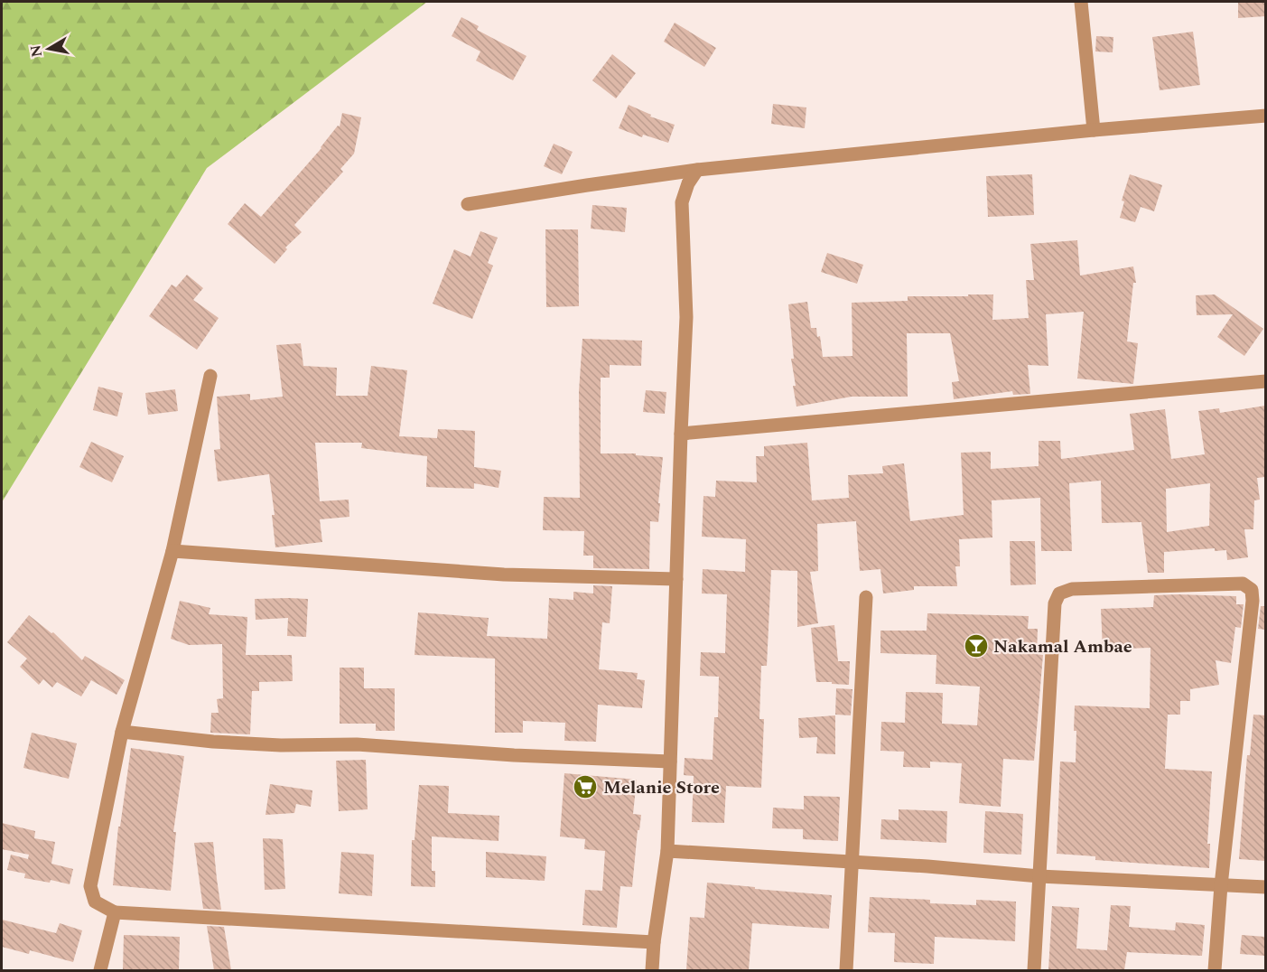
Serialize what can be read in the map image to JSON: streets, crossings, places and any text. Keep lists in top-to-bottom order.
{
  "places": {
    "bar": ["Nakamal Ambae"],
    "supermarket": ["Melanie Store"]
  },
  "north": "left"
}
